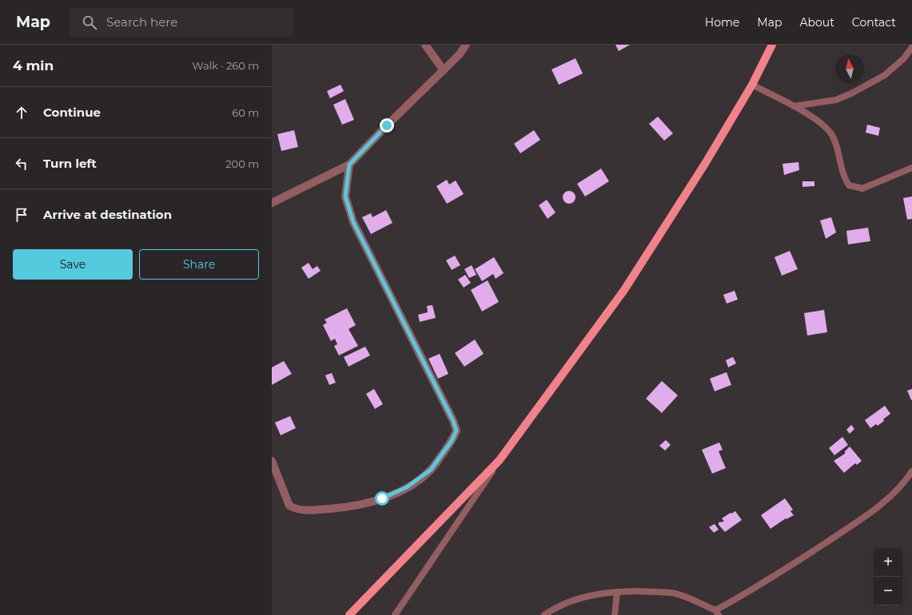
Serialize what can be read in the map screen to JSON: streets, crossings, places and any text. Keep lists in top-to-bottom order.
{
  "north": "top",
  "page": {
    "header": "Map",
    "search": "Search here",
    "nav": [
      "Home",
      "Map",
      "About",
      "Contact"
    ],
    "heading": ["4 min", "Walk · 260 m"],
    "list": [
      ["Continue", "60 m"],
      ["Turn left", "200 m"],
      "Arrive at destination"
    ],
    "buttons": ["Save", "Share"],
    "map_buttons": ["+", "−"]
  }
}
